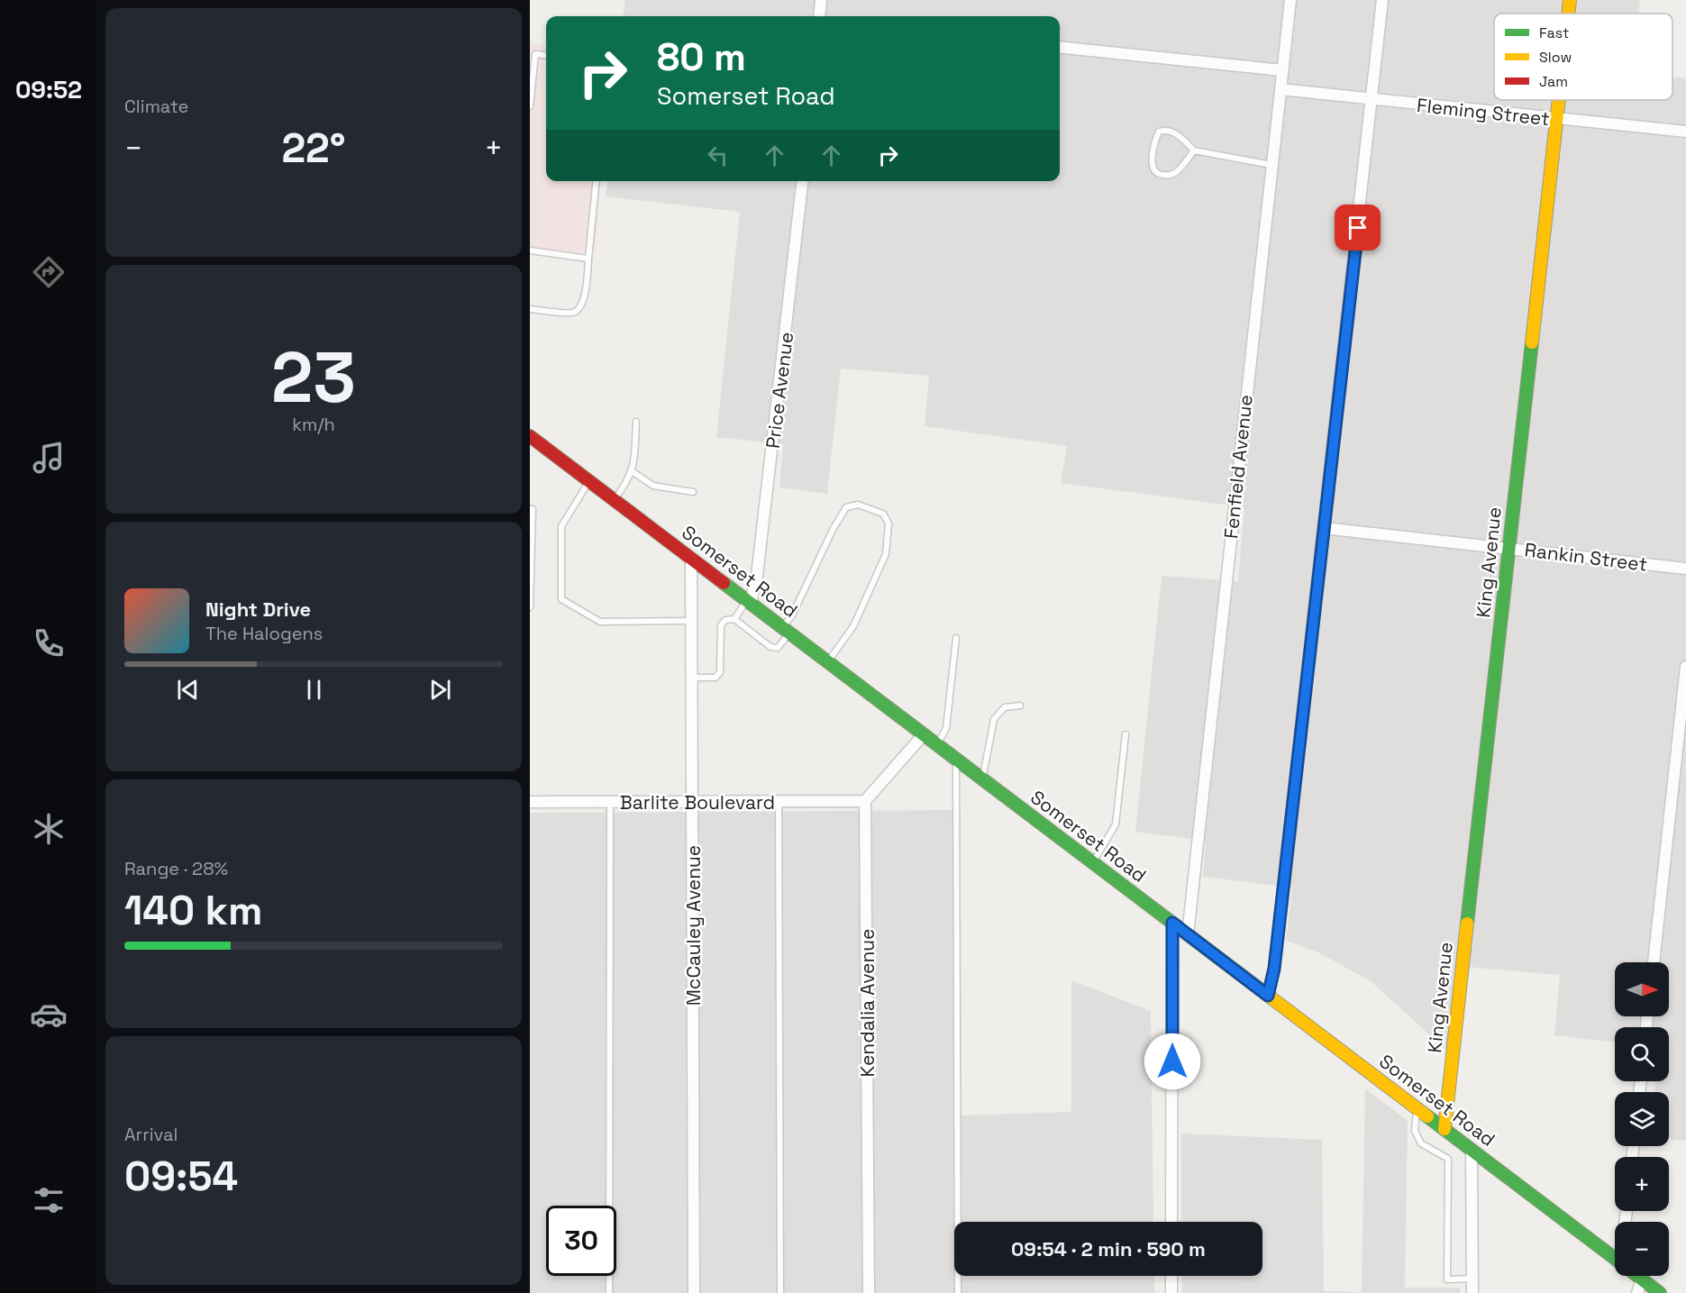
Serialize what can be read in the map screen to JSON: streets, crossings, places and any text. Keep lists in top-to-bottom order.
{
  "streets": {
    "main road": ["King Avenue", "Somerset Road"],
    "street": [
      "Fleming Street",
      "Price Avenue",
      "Fenfield Avenue",
      "Rankin Street",
      "Barlite Boulevard",
      "McCauley Avenue",
      "Kendalia Avenue"
    ]
  },
  "crossings": [
    ["Fleming Street", "Fenfield Avenue"],
    ["Fleming Street", "King Avenue"],
    ["Price Avenue", "Somerset Road"],
    ["Fenfield Avenue", "Somerset Road"],
    ["Rankin Street", "King Avenue"],
    ["King Avenue", "Somerset Road"],
    ["Somerset Road", "McCauley Avenue"],
    ["Barlite Boulevard", "McCauley Avenue"],
    ["Barlite Boulevard", "Kendalia Avenue"]
  ],
  "legend": ["Fast", "Slow", "Jam"],
  "north": "right",
  "page": {
    "tabs": "09:52",
    "tile": [
      "Climate",
      ["23", "km/h"],
      ["Range · 28%", "140 km"],
      ["Arrival", "09:54"]
    ],
    "turn": ["80 m", "Somerset Road"],
    "heat": ["−", "22°", "+"],
    "song": ["Night Drive", "The Halogens"],
    "map_buttons": ["+", "−"],
    "limit": "30",
    "trip": "09:54 · 2 min · 590 m"
  }
}
